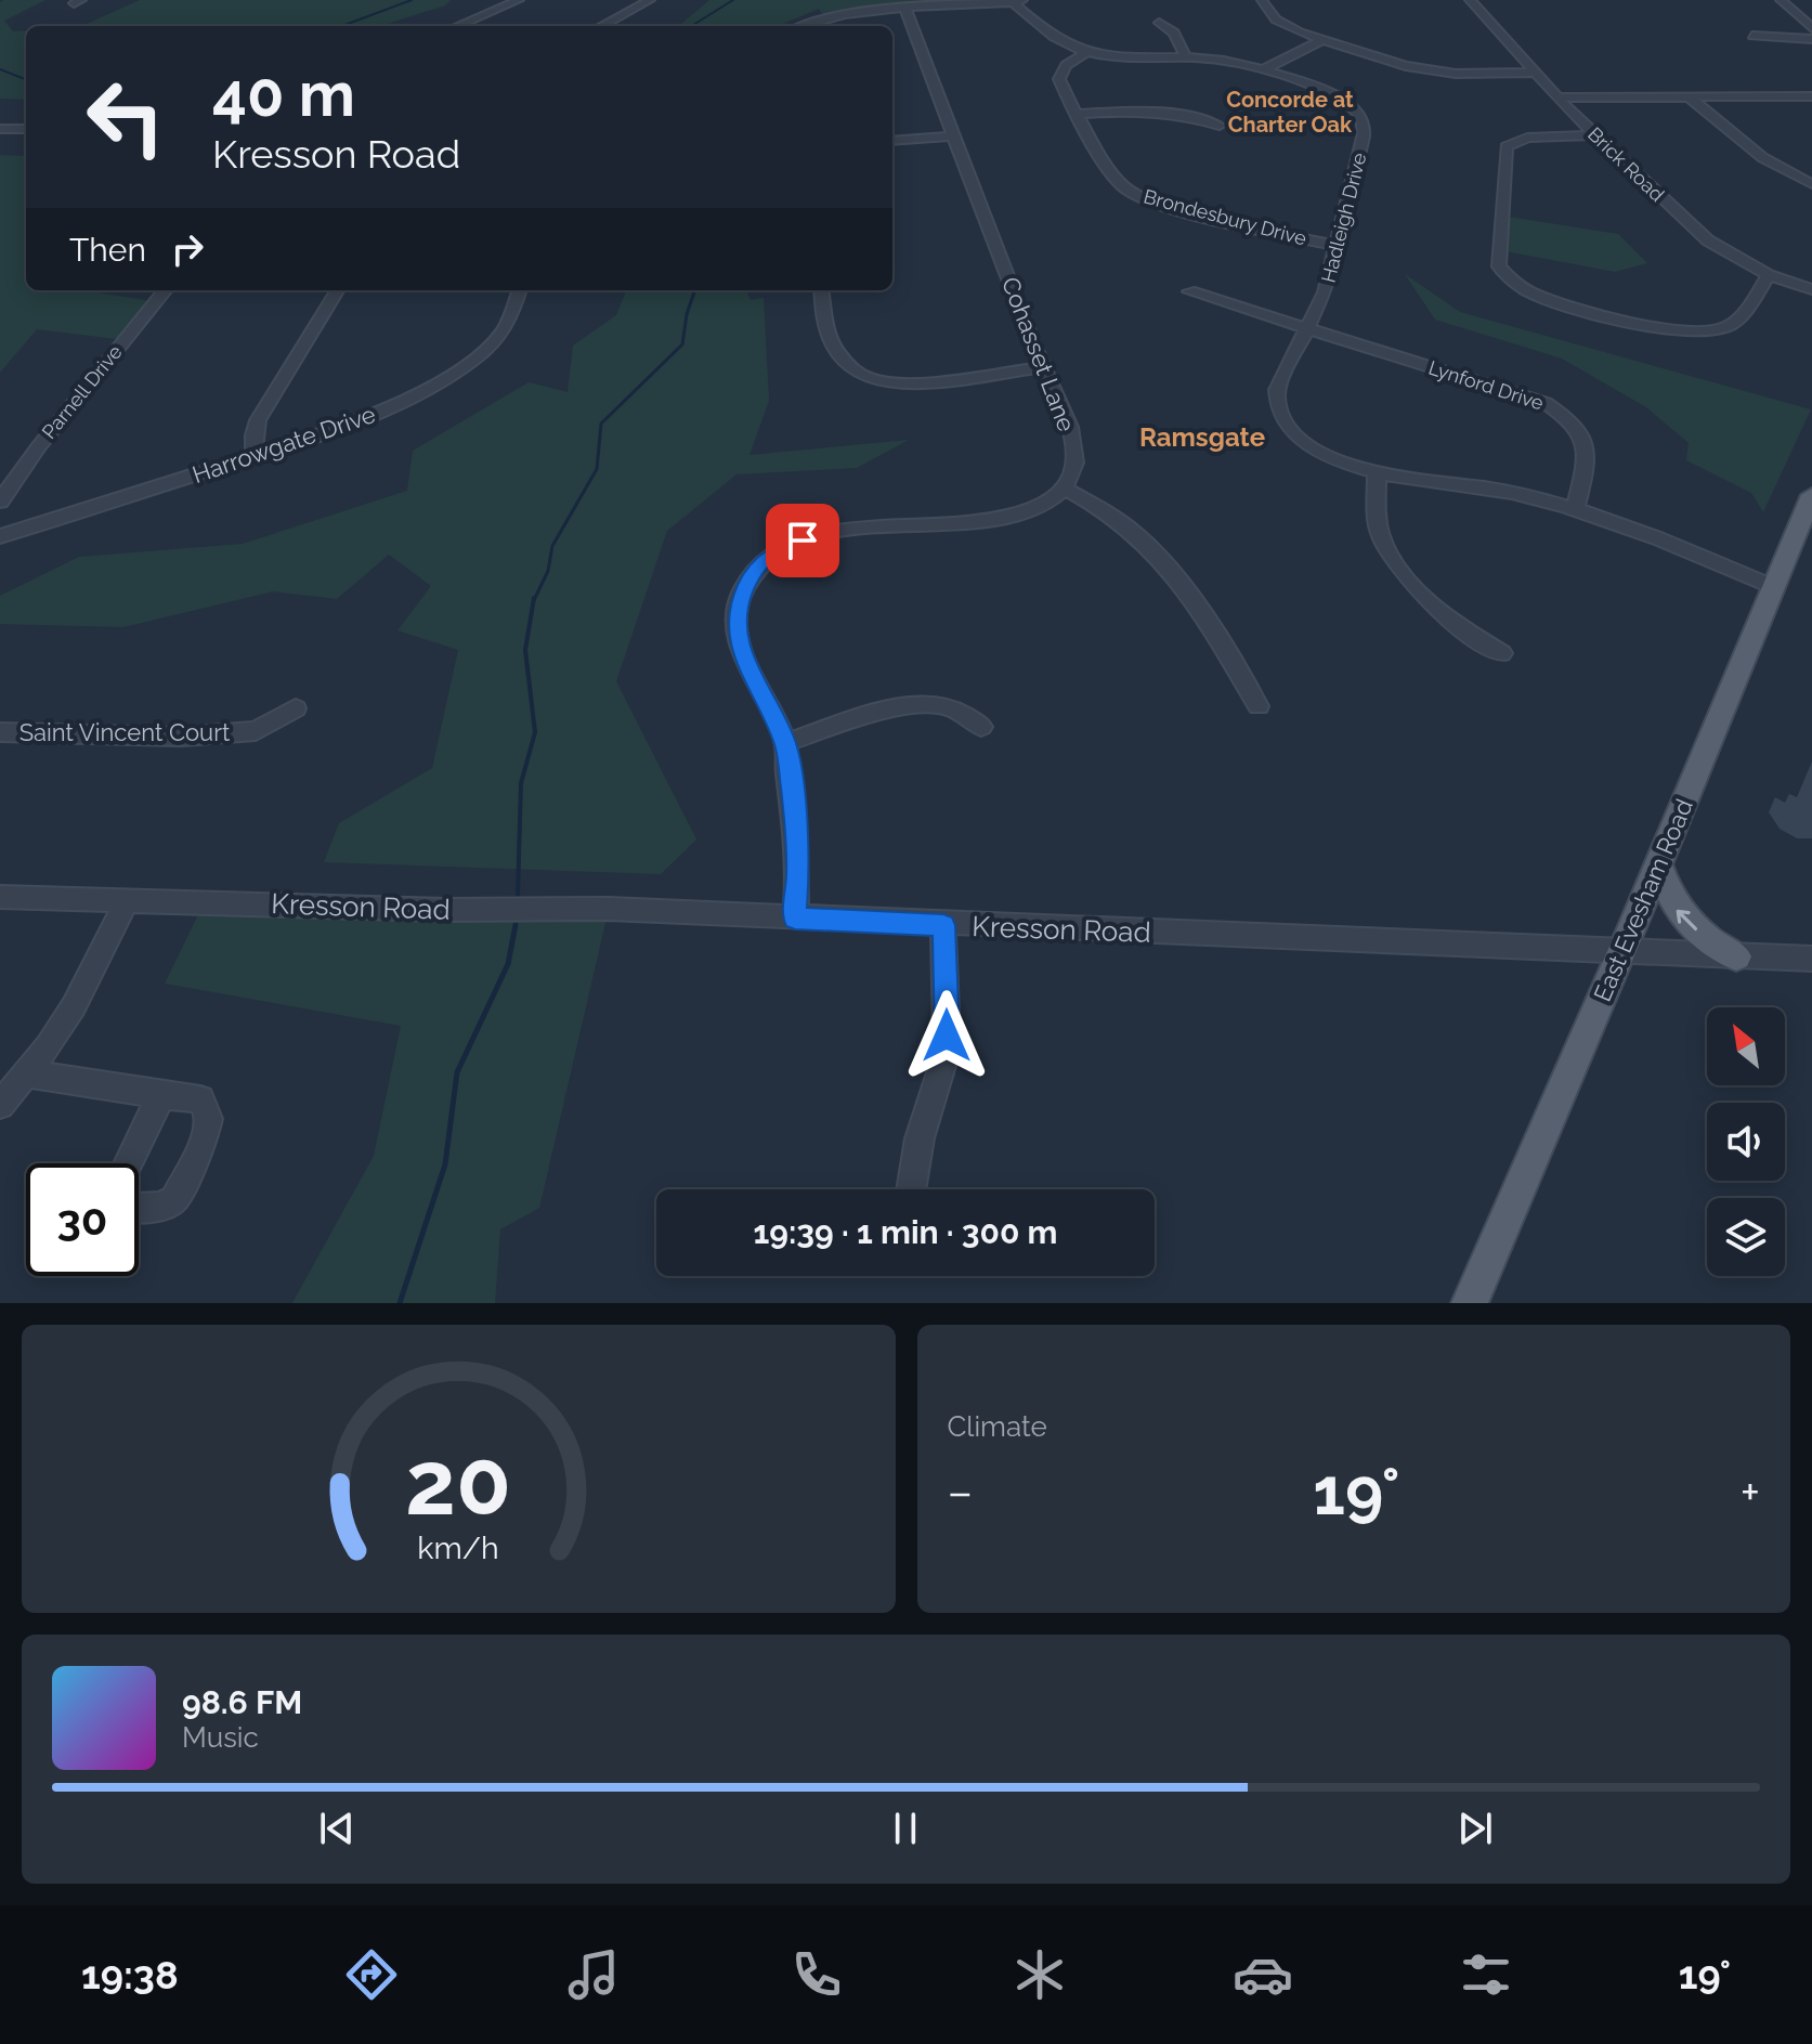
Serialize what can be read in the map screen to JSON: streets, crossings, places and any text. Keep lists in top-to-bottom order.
{
  "streets": {
    "main road": ["East Evesham Road"],
    "street": [
      "Brick Road",
      "Brondesbury Drive",
      "Hadleigh Drive",
      "Cohasset Lane",
      "Lynford Drive",
      "Parnell Drive",
      "Harrowgate Drive",
      "Saint Vincent Court",
      "Kresson Road"
    ]
  },
  "crossings": [
    ["Brondesbury Drive", "Hadleigh Drive"],
    ["Hadleigh Drive", "Lynford Drive"],
    ["Hadleigh Drive", "East Evesham Road"],
    ["East Evesham Road", "Kresson Road"]
  ],
  "districts": ["Concorde at Charter Oak", "Ramsgate"],
  "north": "top left",
  "page": {
    "turn": ["40 m", "Kresson Road"],
    "then": "Then",
    "limit": "30",
    "trip": "19:39 · 1 min · 300 m",
    "tile": "Climate",
    "heat": ["−", "19°", "+"],
    "song": ["98.6 FM", "Music"],
    "tabs": ["19:38", "19°"],
    "gauge": ["20", "km/h"]
  }
}
